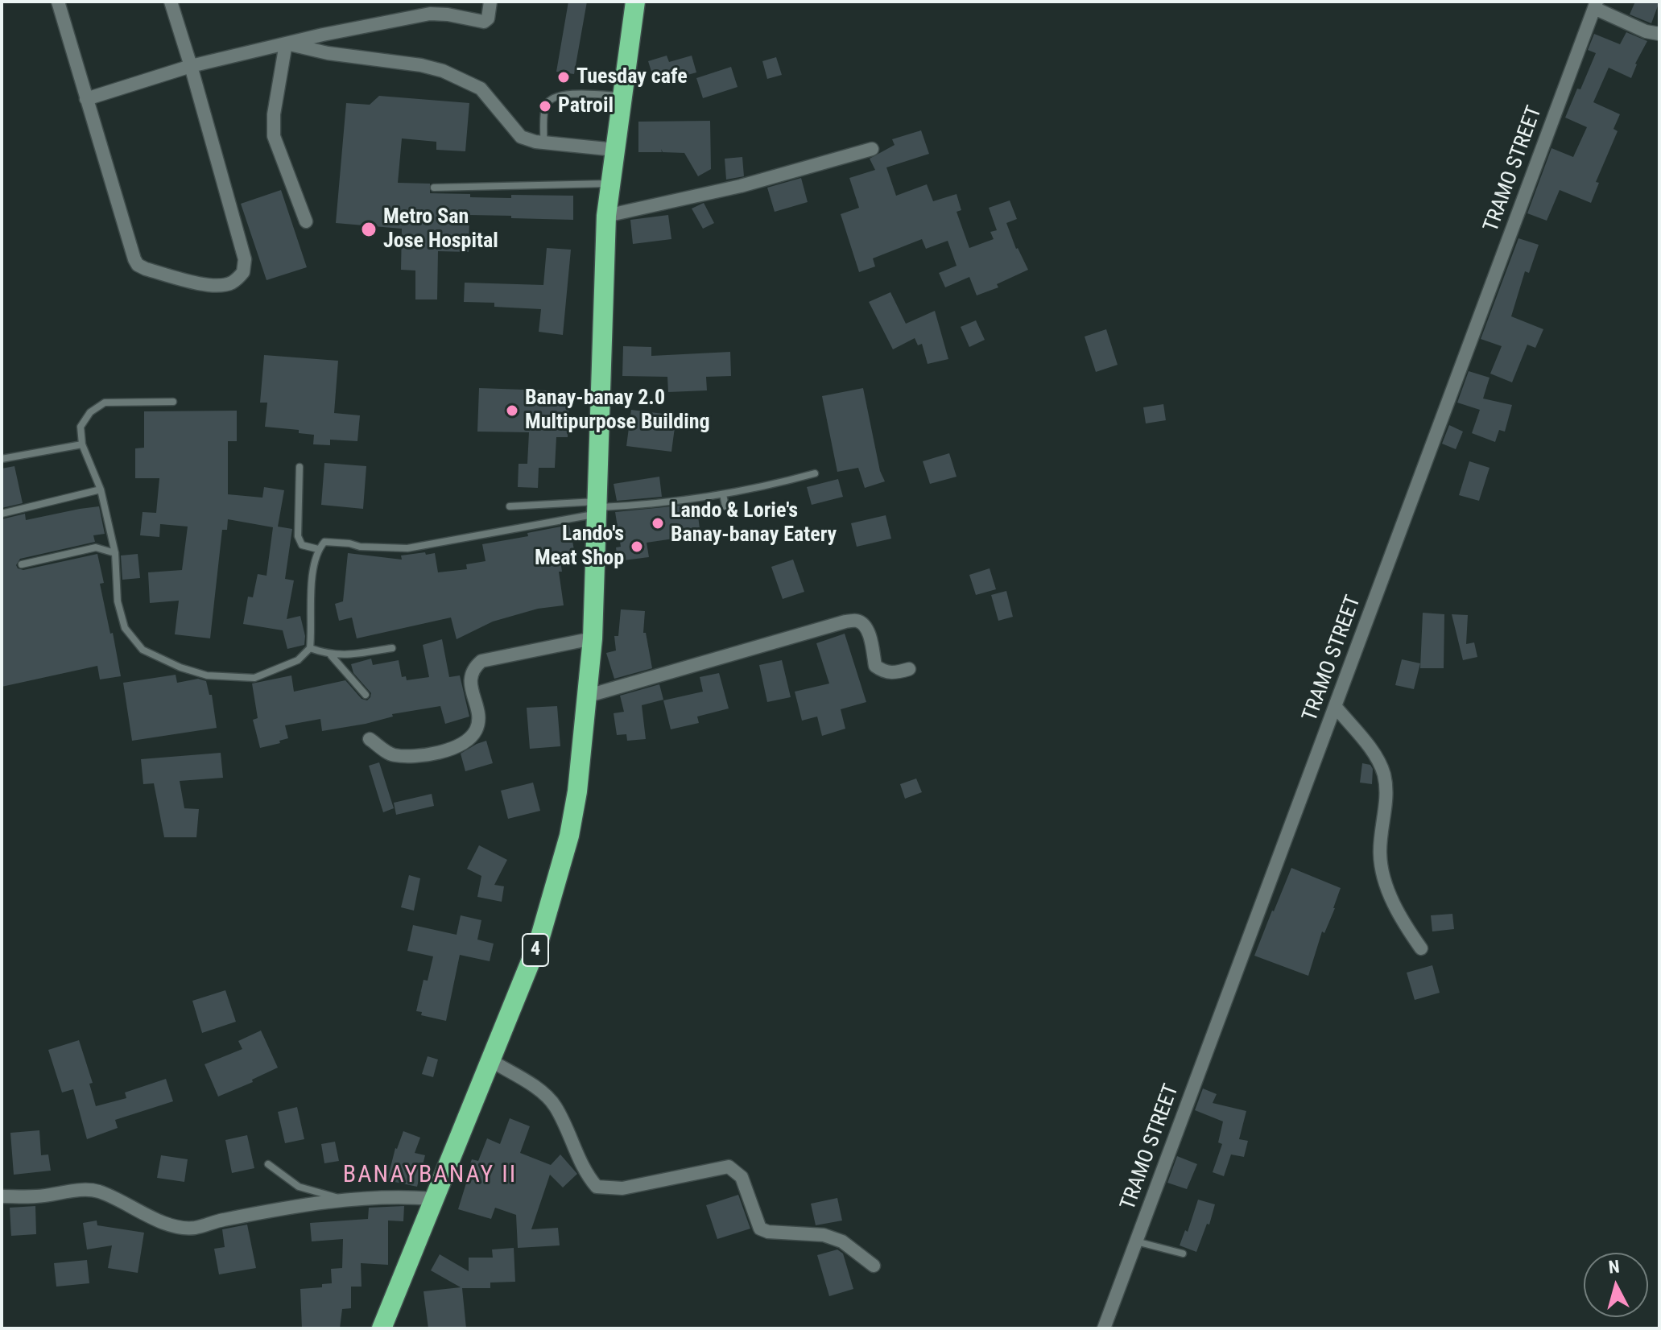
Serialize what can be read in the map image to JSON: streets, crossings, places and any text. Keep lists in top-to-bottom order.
{
  "streets": {
    "highway": ["4"],
    "street": ["TRAMO STREET"]
  },
  "districts": ["BANAYBANAY II"],
  "places": [
    "Tuesday cafe",
    "Patroil",
    "Metro San Jose Hospital",
    "Banay-banay 2.0 Multipurpose Building",
    "Lando & Lorie's Banay-banay Eatery",
    "Lando's Meat Shop"
  ],
  "north": "top"
}
